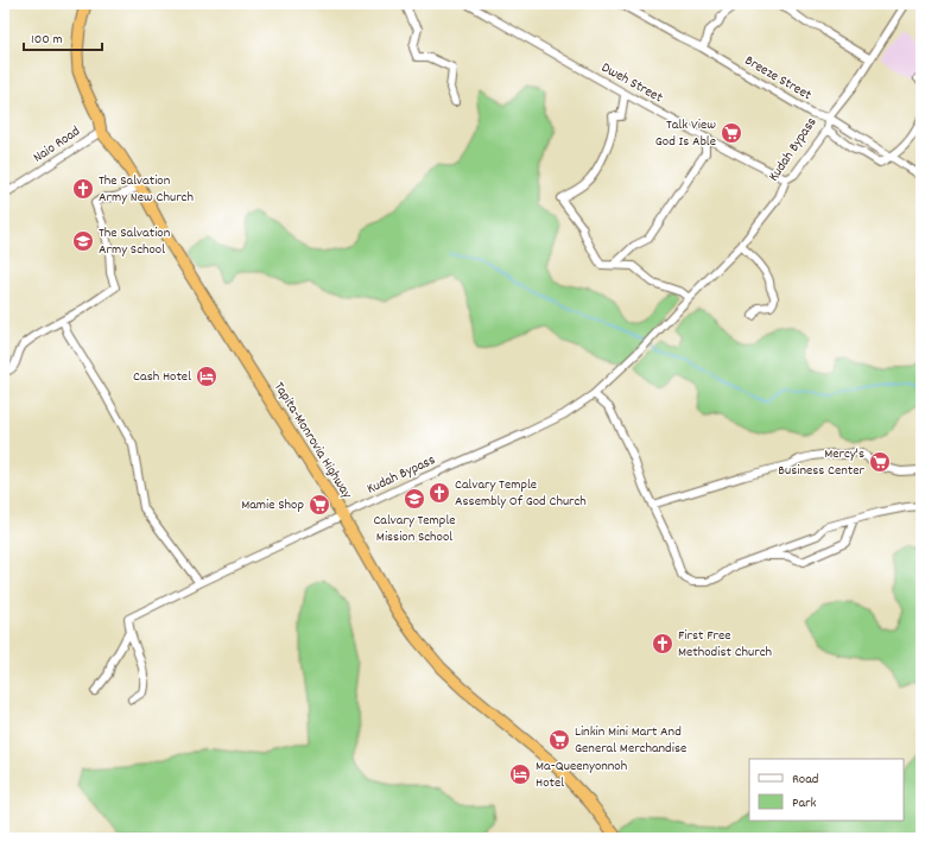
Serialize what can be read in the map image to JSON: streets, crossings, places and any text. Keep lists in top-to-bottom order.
{
  "streets": {
    "highway": ["Tapita-Monrovia Highway"],
    "street": [
      "Breeze Street",
      "Dweh Street",
      "Naio Road",
      "Kudah Bypass"
    ]
  },
  "crossings": [
    ["Breeze Street", "Kudah Bypass"],
    ["Dweh Street", "Kudah Bypass"],
    ["Naio Road", "Tapita-Monrovia Highway"],
    ["Kudah Bypass", "Tapita-Monrovia Highway"]
  ],
  "places": {
    "supermarket": [
      "Talk View God Is Able",
      "Mercy's Business Center",
      "Mamie Shop",
      "Linkin Mini Mart And General Merchandise"
    ],
    "church": ["The Salvation Army New Church", "Calvary Temple Assembly Of God Church", "First Free Methodist Church"],
    "school or university": ["The Salvation Army School", "Calvary Temple Mission School"],
    "hotel": ["Cash Hotel", "Ma-Queenyonnoh Hotel"]
  },
  "legend": ["Road", "Park"],
  "scale_bar": "100 m"
}
